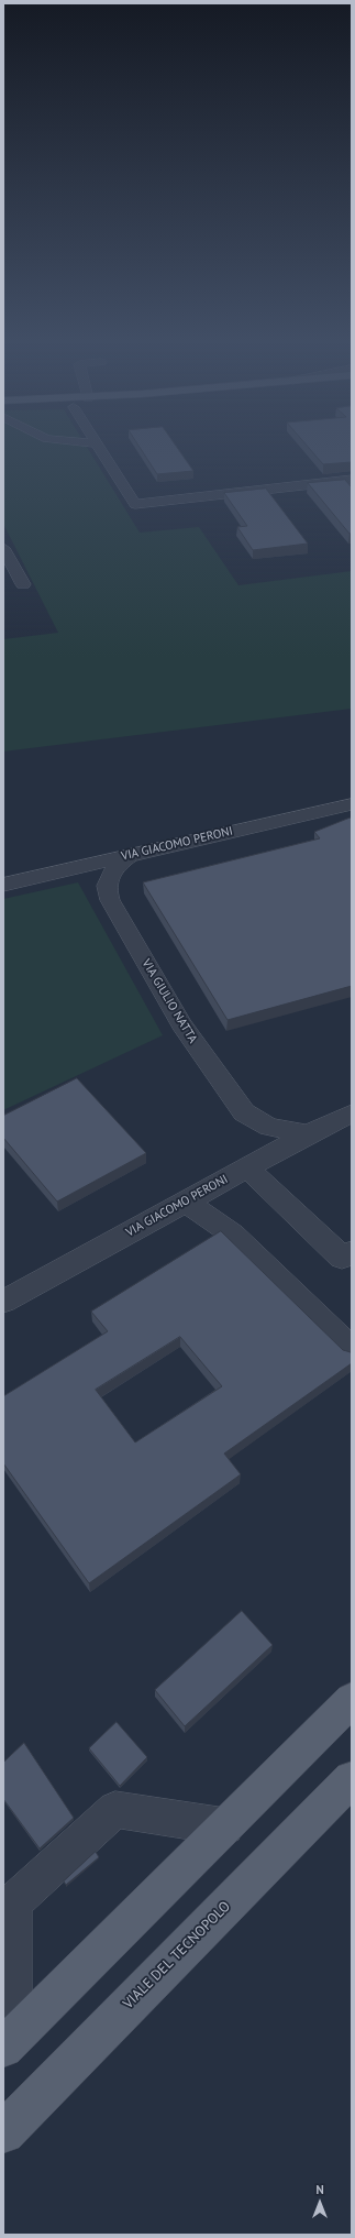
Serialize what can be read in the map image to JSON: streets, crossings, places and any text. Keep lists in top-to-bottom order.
{
  "streets": {
    "main road": ["VIALE DEL TECNOPOLO"],
    "street": ["VIA GIACOMO PERONI", "VIA GIULIO NATTA"]
  },
  "crossings": [
    ["VIA GIACOMO PERONI", "VIA GIULIO NATTA"]
  ],
  "north": "top"
}
